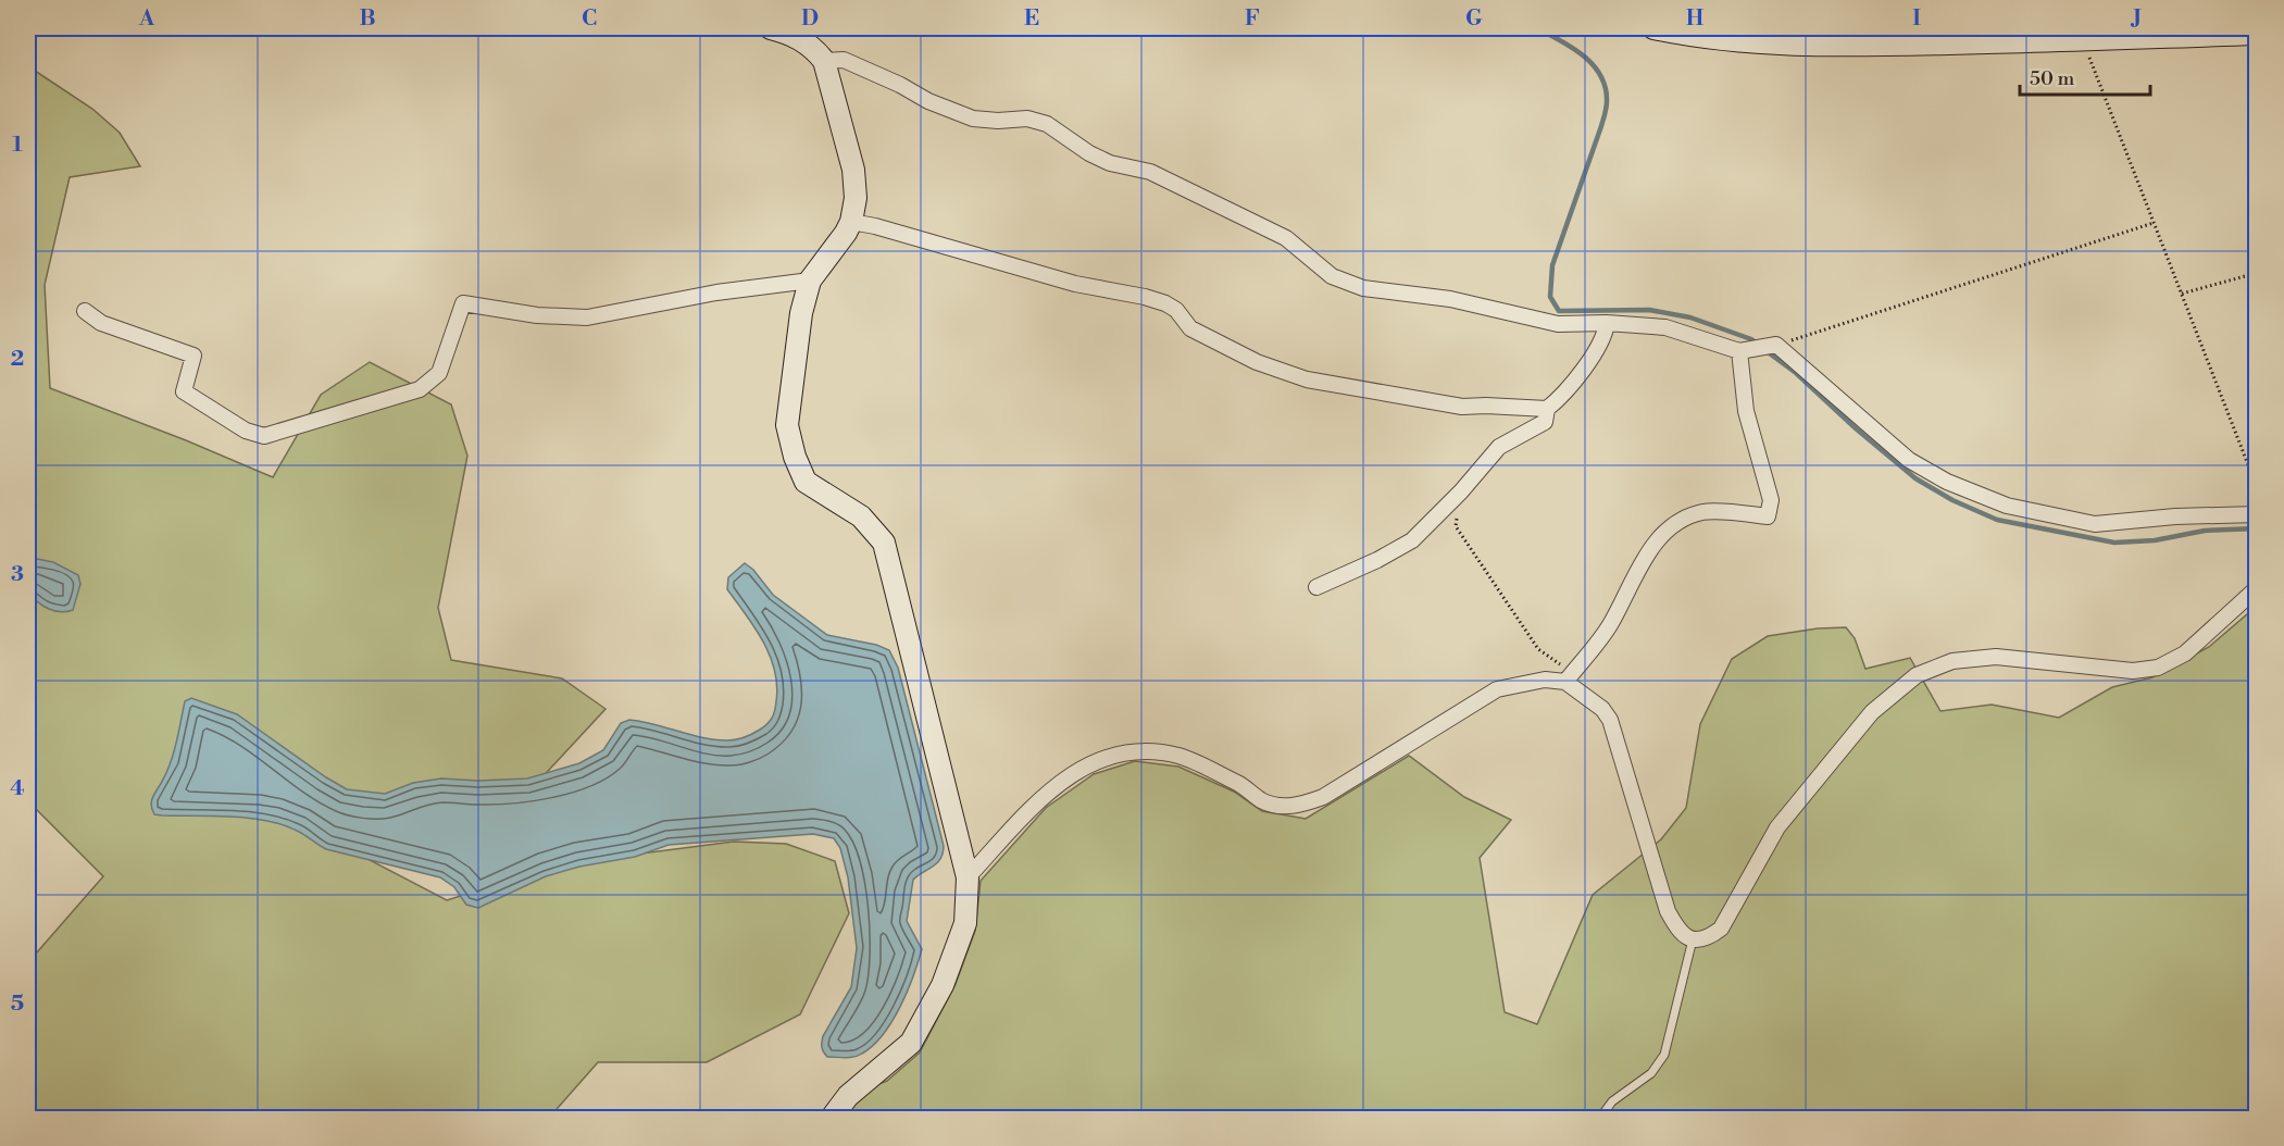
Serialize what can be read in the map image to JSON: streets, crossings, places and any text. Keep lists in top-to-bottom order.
{
  "scale_bar": "50 m",
  "grid": {
    "columns": [
      "A",
      "B",
      "C",
      "D",
      "E",
      "F",
      "G",
      "H",
      "I",
      "J"
    ],
    "rows": [
      "1",
      "2",
      "3",
      "4",
      "5"
    ]
  }
}
